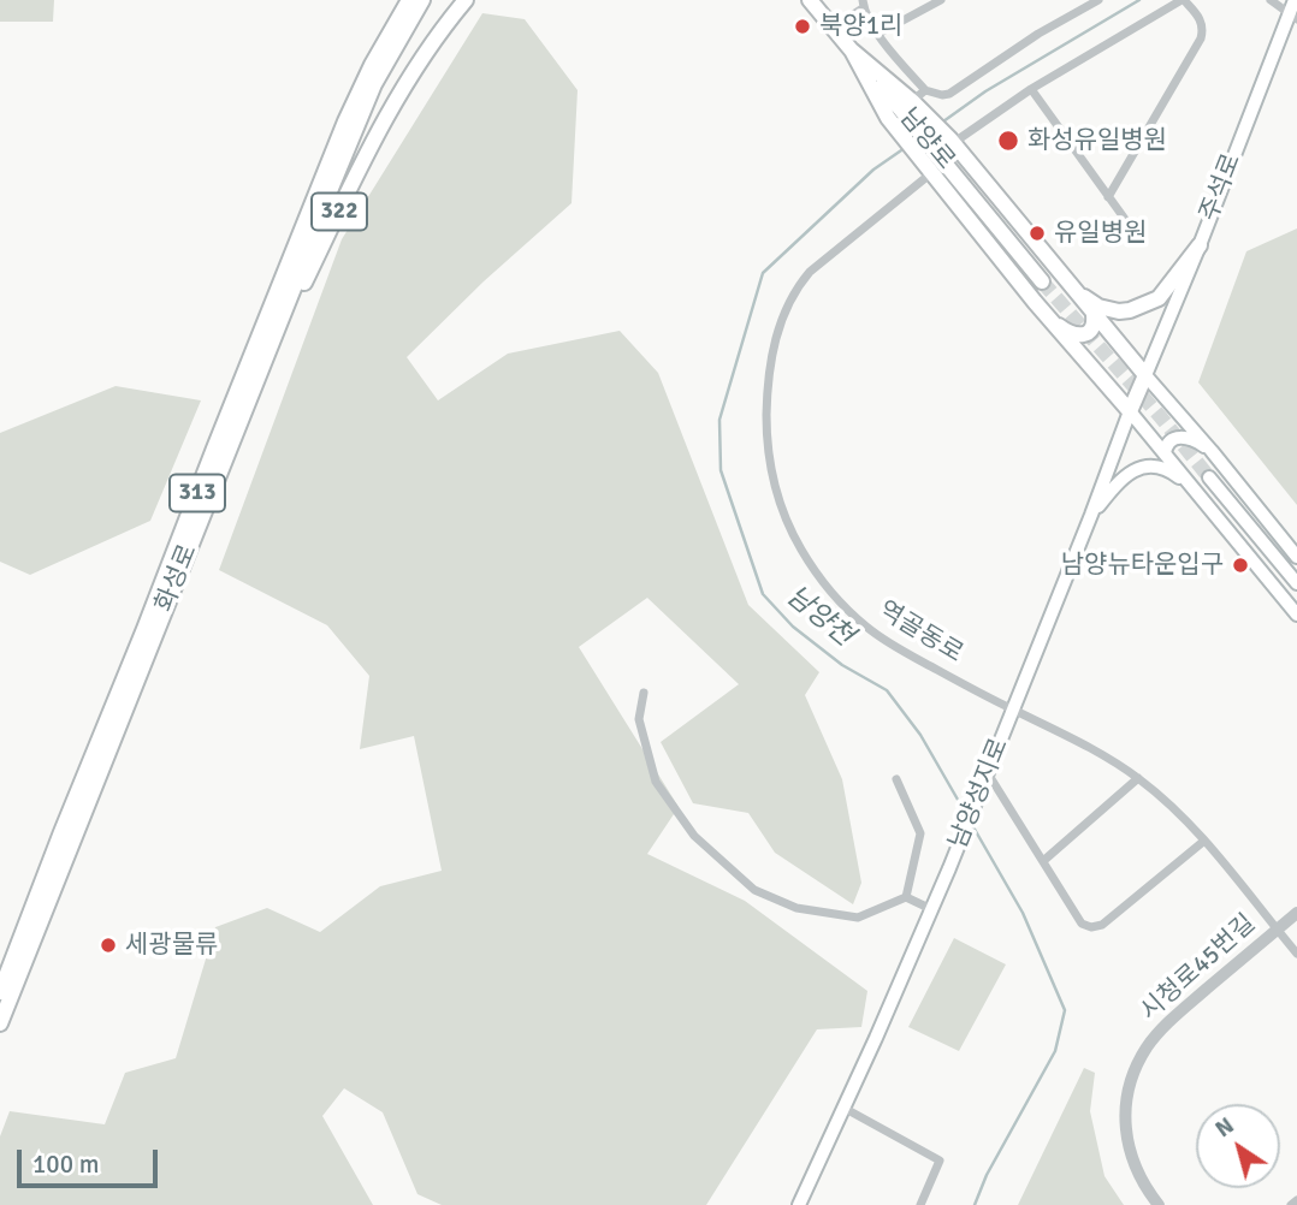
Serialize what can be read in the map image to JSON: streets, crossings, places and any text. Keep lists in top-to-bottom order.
{
  "streets": {
    "main road": [
      "남양로",
      "주석로",
      "322",
      "313",
      "화성로",
      "남양성지로"
    ],
    "street": ["역골동로", "시청로45번길"]
  },
  "crossings": [
    ["주석로", "남양성지로"],
    ["322", "화성로"],
    ["역골동로", "남양성지로"],
    ["역골동로", "시청로45번길"]
  ],
  "water": ["남양천"],
  "places": [
    "북양1리",
    "화성유일병원",
    "유일병원",
    "남양뉴타운입구",
    "세광물류"
  ],
  "scale_bar": "100 m",
  "north": "top left"
}
